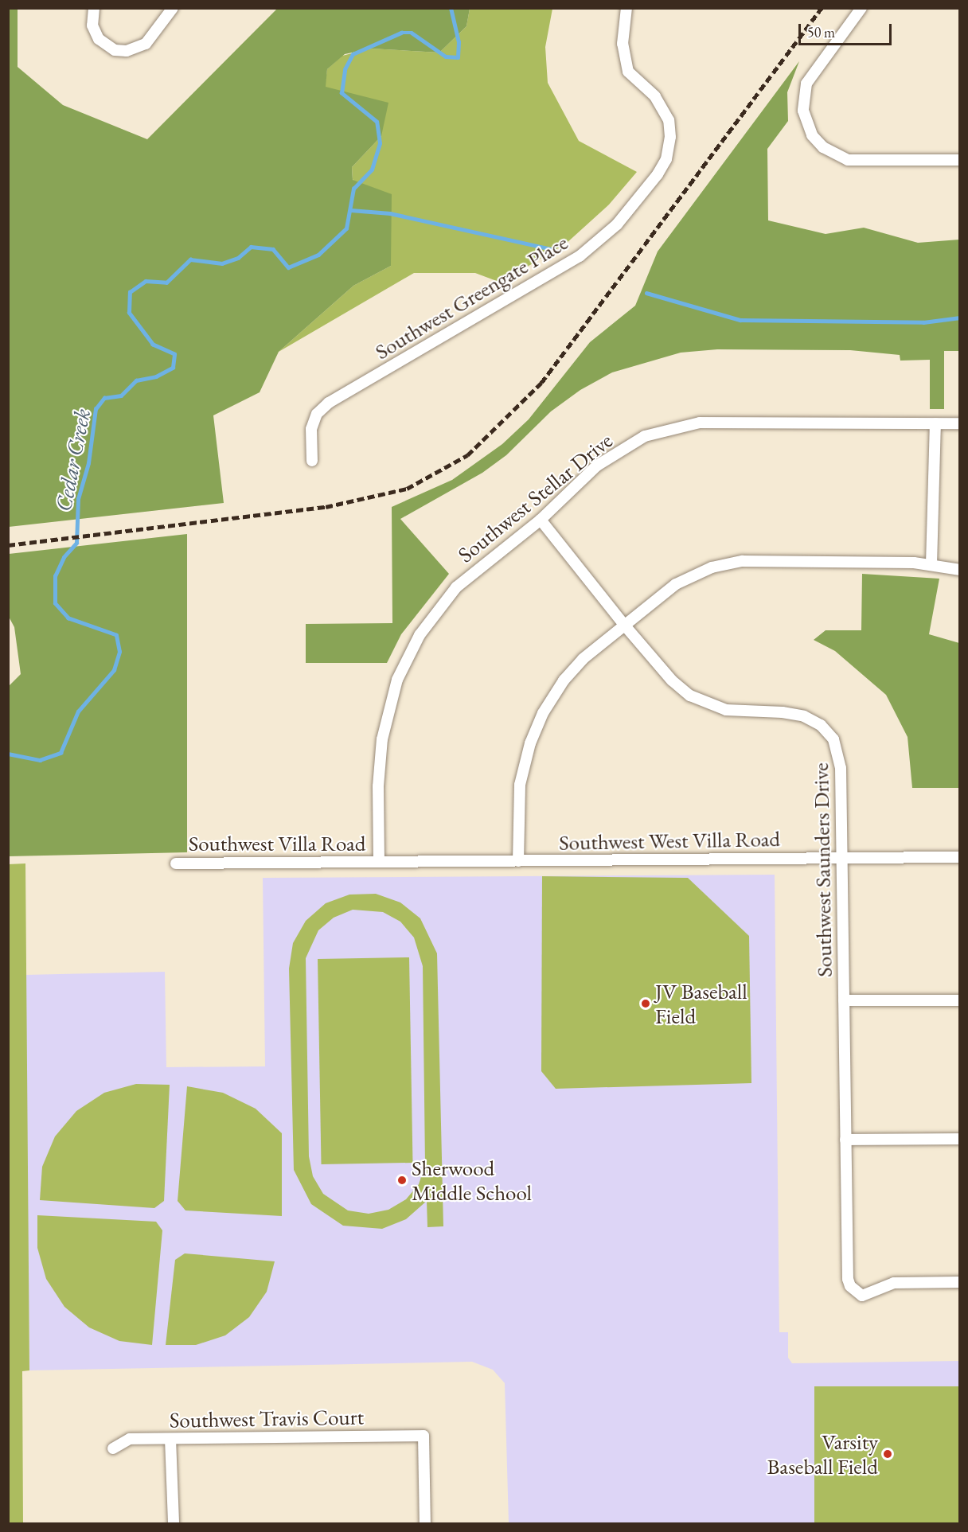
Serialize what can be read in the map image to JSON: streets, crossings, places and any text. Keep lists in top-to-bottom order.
{
  "streets": {
    "street": [
      "Southwest Greengate Place",
      "Southwest Stellar Drive",
      "Southwest West Villa Road",
      "Southwest Villa Road",
      "Southwest Saunders Drive",
      "Southwest Travis Court"
    ]
  },
  "crossings": [
    ["Southwest Stellar Drive", "Southwest West Villa Road"],
    ["Southwest Stellar Drive", "Southwest Villa Road"],
    ["Southwest Stellar Drive", "Southwest Saunders Drive"],
    ["Southwest West Villa Road", "Southwest Villa Road"],
    ["Southwest West Villa Road", "Southwest Saunders Drive"]
  ],
  "water": ["Cedar Creek"],
  "places": ["JV Baseball Field", "Sherwood Middle School", "Varsity Baseball Field"],
  "scale_bar": "50 m"
}
